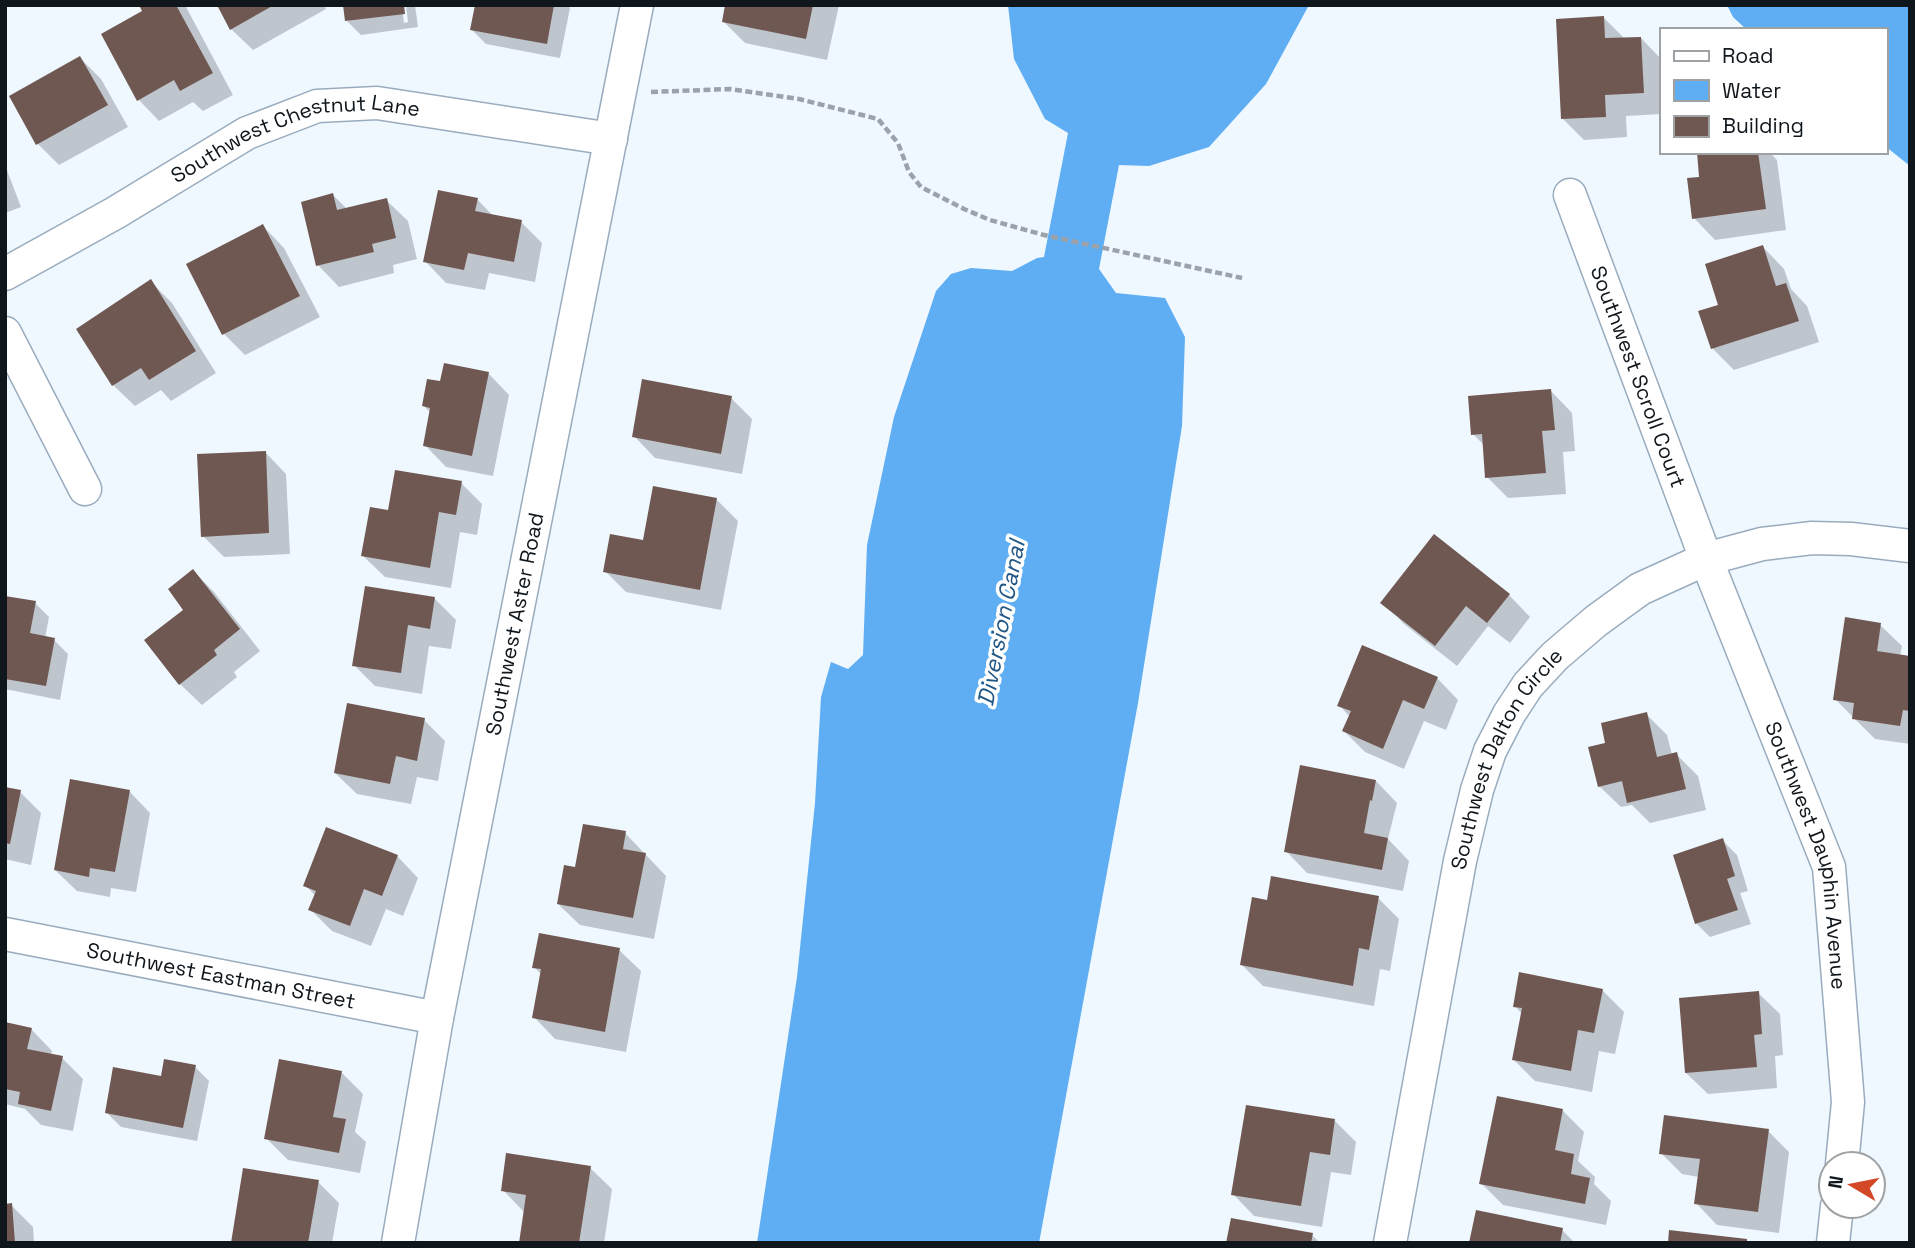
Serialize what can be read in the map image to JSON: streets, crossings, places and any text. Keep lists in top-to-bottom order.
{
  "streets": {
    "street": [
      "Southwest Chestnut Lane",
      "Southwest Scroll Court",
      "Southwest Aster Road",
      "Southwest Dalton Circle",
      "Southwest Dauphin Avenue",
      "Southwest Eastman Street"
    ]
  },
  "crossings": [
    ["Southwest Chestnut Lane", "Southwest Aster Road"],
    ["Southwest Scroll Court", "Southwest Dalton Circle"],
    ["Southwest Scroll Court", "Southwest Dauphin Avenue"],
    ["Southwest Aster Road", "Southwest Eastman Street"],
    ["Southwest Dalton Circle", "Southwest Dauphin Avenue"]
  ],
  "water": ["Diversion Canal"],
  "legend": ["Road", "Water", "Building"],
  "north": "left"
}
